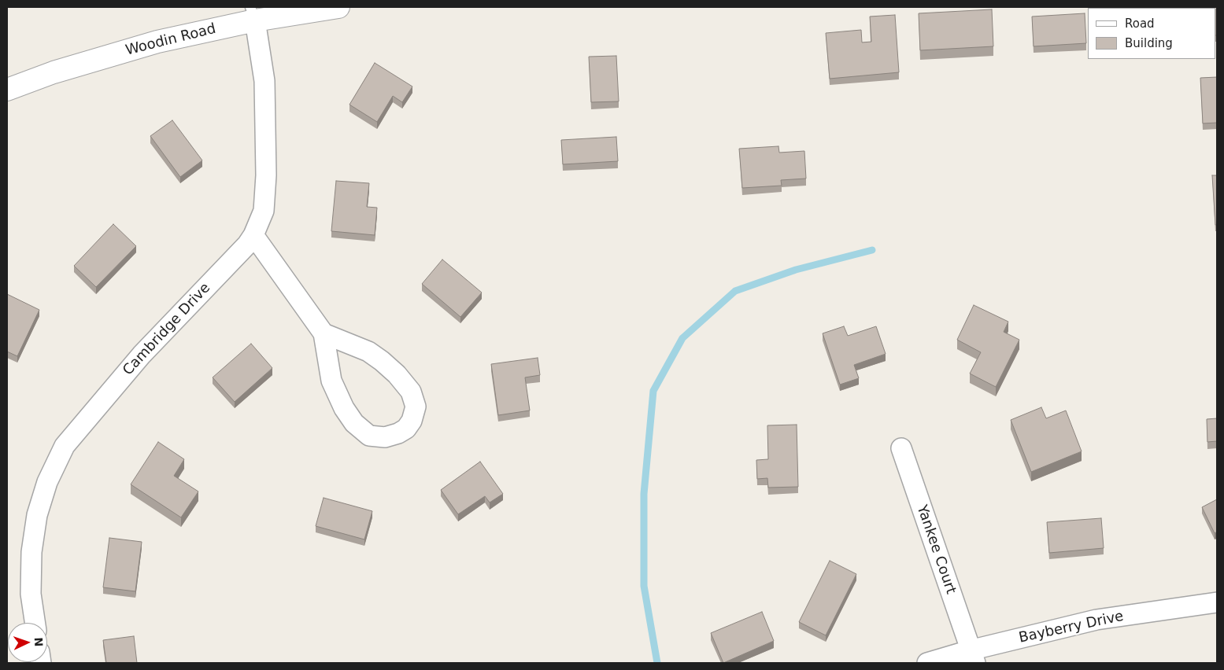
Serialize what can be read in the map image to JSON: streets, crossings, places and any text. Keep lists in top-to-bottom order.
{
  "streets": {
    "street": [
      "Woodin Road",
      "Cambridge Drive",
      "Yankee Court",
      "Bayberry Drive"
    ]
  },
  "crossings": [
    ["Woodin Road", "Cambridge Drive"],
    ["Yankee Court", "Bayberry Drive"]
  ],
  "legend": ["Road", "Building"],
  "north": "right"
}
